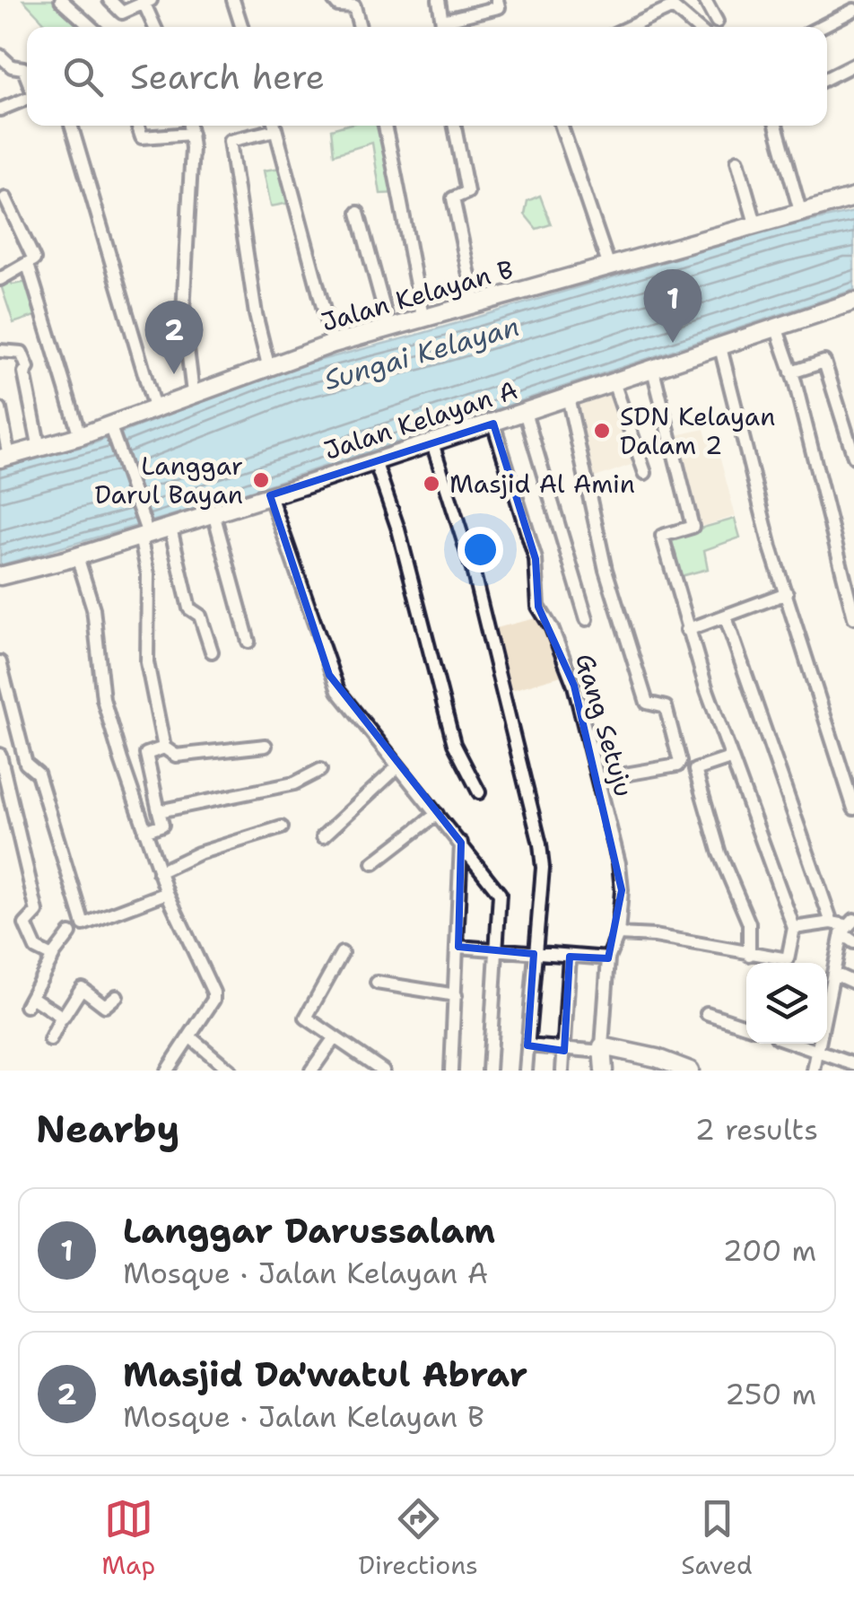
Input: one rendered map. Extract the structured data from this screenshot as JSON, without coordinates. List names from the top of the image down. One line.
{"streets":{"street":["Jalan Kelayan B","Jalan Kelayan A","Gang Setuju"]},"crossings":[["Jalan Kelayan A","Gang Setuju"]],"water":["Sungai Kelayan"],"places":["SDN Kelayan Dalam 2","Langgar Darul Bayan","Masjid Al Amin"],"page":{"search":"Search here","pins":["1","2"],"heading":["Nearby","2 results"],"list":[{"mark":"1","name":"Langgar Darussalam","note":"Mosque · Jalan Kelayan A","value":"200 m"},{"mark":"2","name":"Masjid Da'watul Abrar","note":"Mosque · Jalan Kelayan B","value":"250 m"}],"nav":["Map","Directions","Saved"]}}
